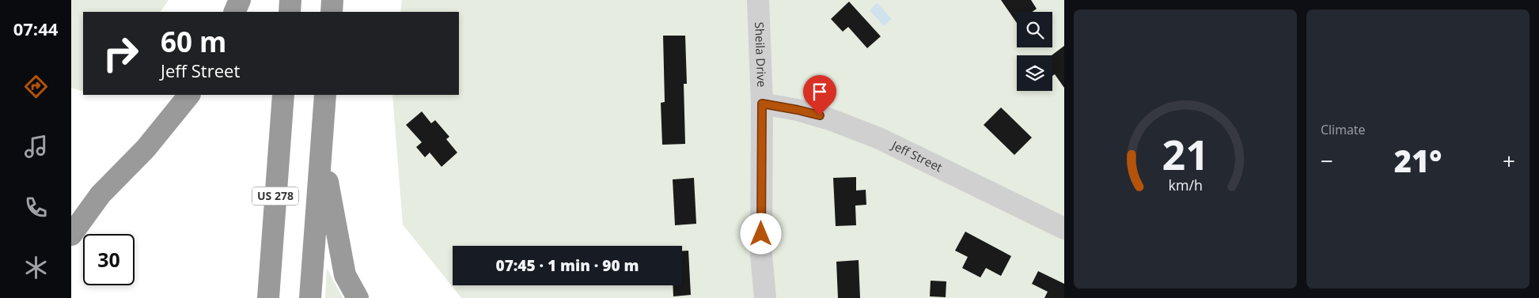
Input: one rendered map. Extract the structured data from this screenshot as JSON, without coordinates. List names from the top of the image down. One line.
{"streets":{"highway":["US 278"],"street":["Sheila Drive","Jeff Street"]},"crossings":[["Sheila Drive","Jeff Street"]],"page":{"tabs":"07:44","tile":"Climate","turn":["60 m","Jeff Street"],"heat":["−","21°","+"],"limit":"30","trip":"07:45 · 1 min · 90 m","gauge":["21","km/h"]}}
